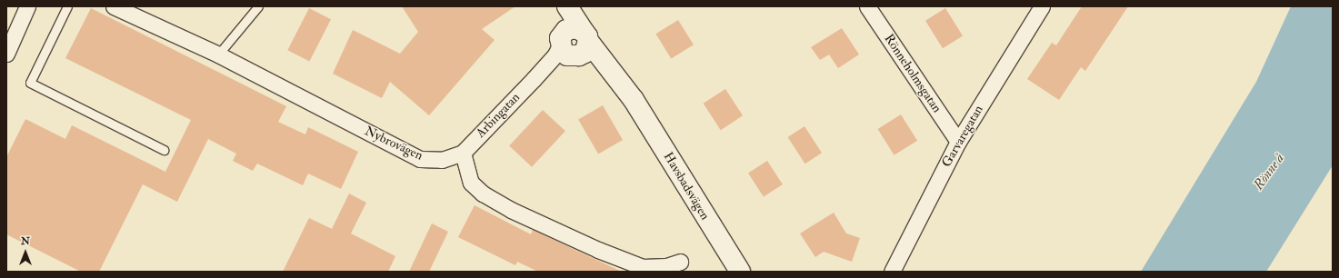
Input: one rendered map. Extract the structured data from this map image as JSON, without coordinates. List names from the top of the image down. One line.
{"streets":{"street":["Rönneholmsgatan","Arbingatan","Garvaregatan","Nybrovägen","Havsbadsvägen"]},"crossings":[["Rönneholmsgatan","Garvaregatan"],["Arbingatan","Nybrovägen"],["Arbingatan","Havsbadsvägen"]],"water":["Rönne å"],"north":"top"}
